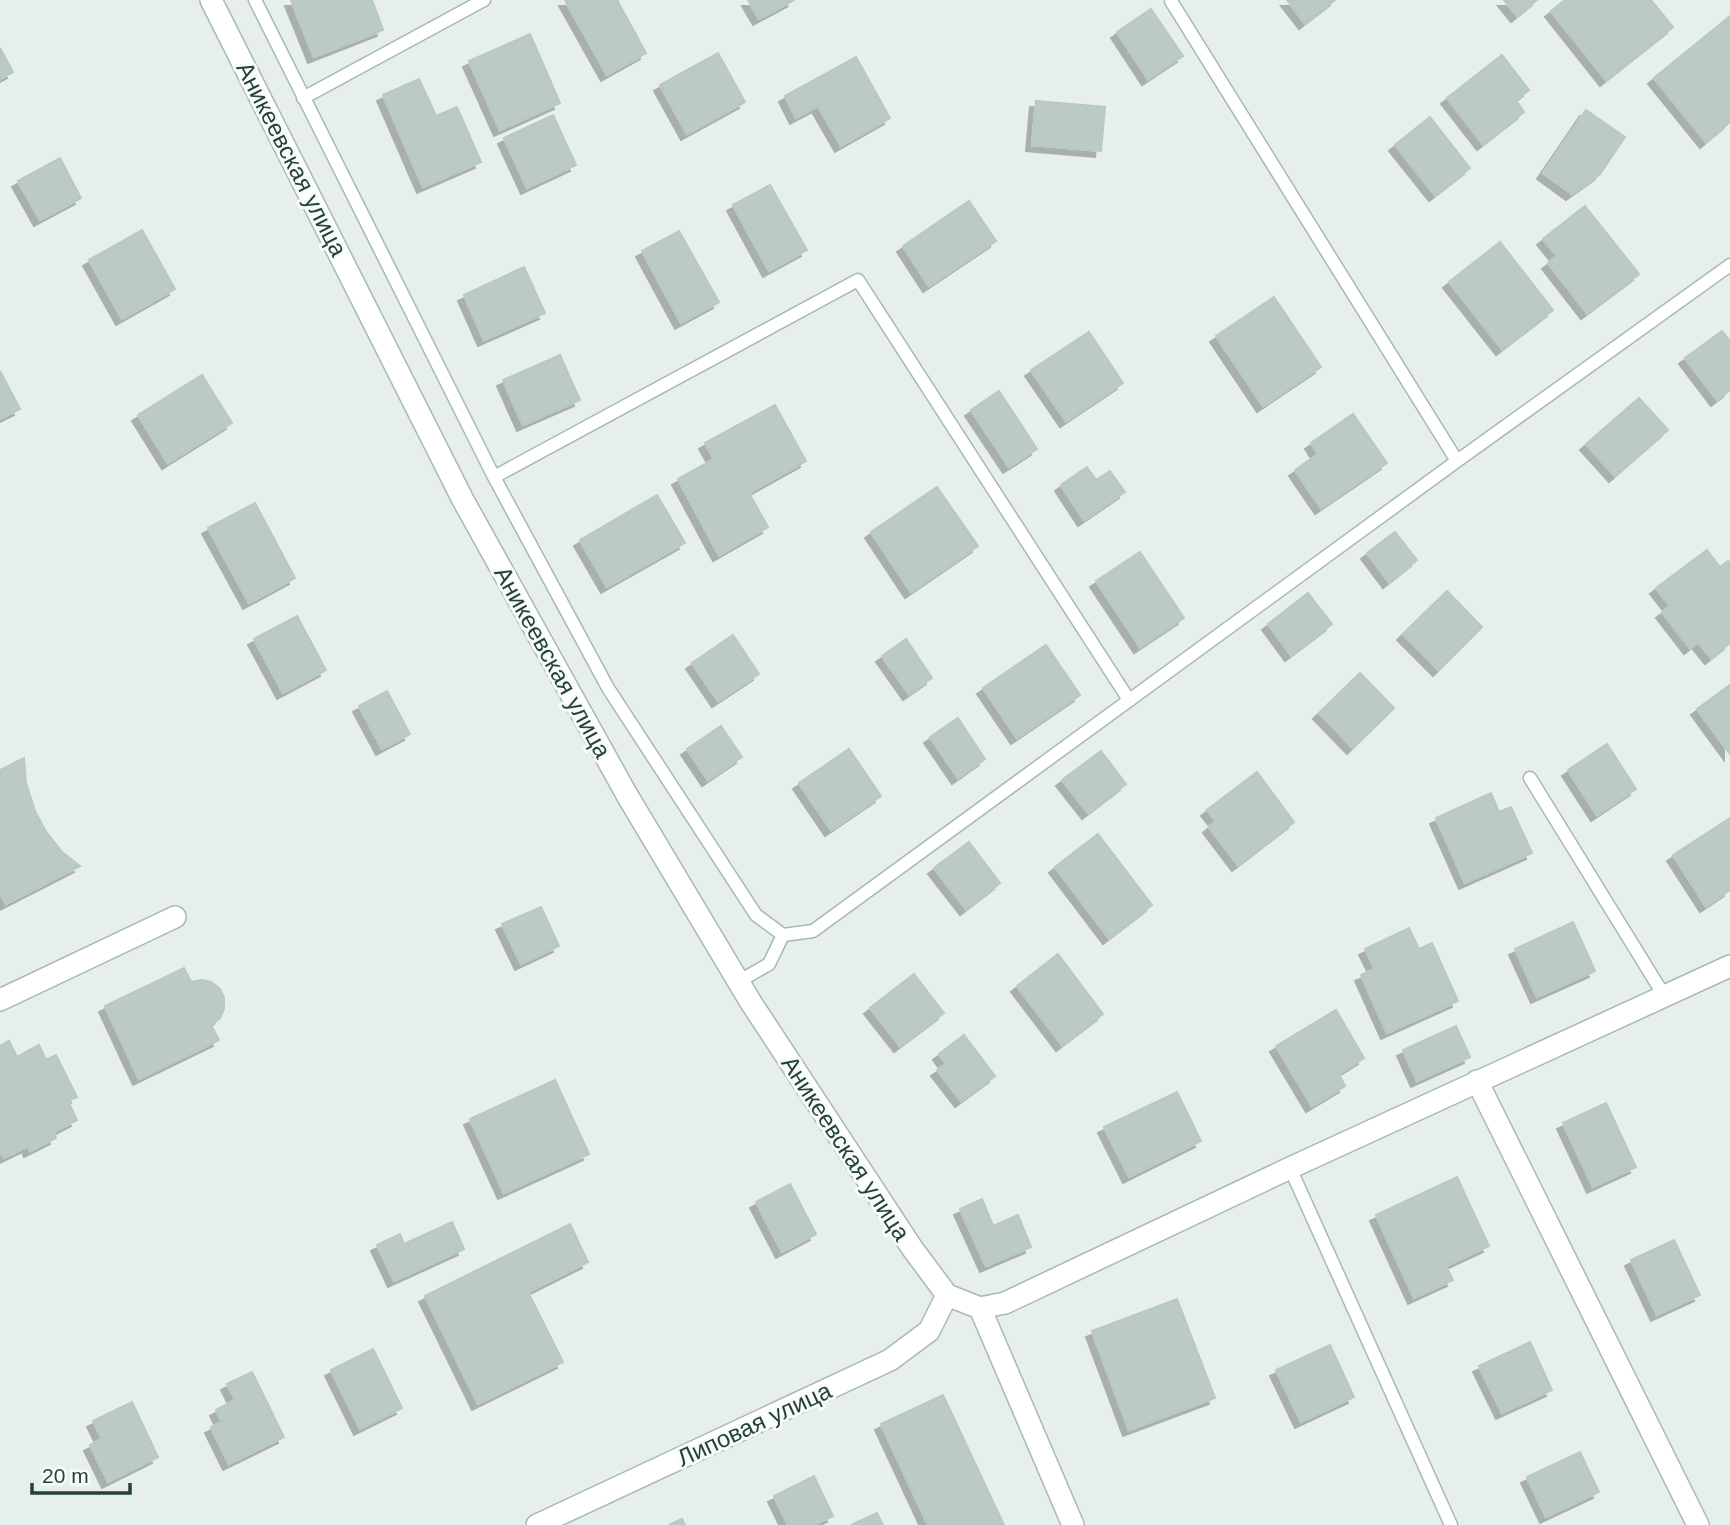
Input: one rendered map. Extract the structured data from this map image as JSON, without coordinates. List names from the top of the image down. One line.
{"streets":{"street":["Аникеевская улица","Липовая улица"]},"crossings":[["Аникеевская улица","Липовая улица"]],"scale_bar":"20 m"}
